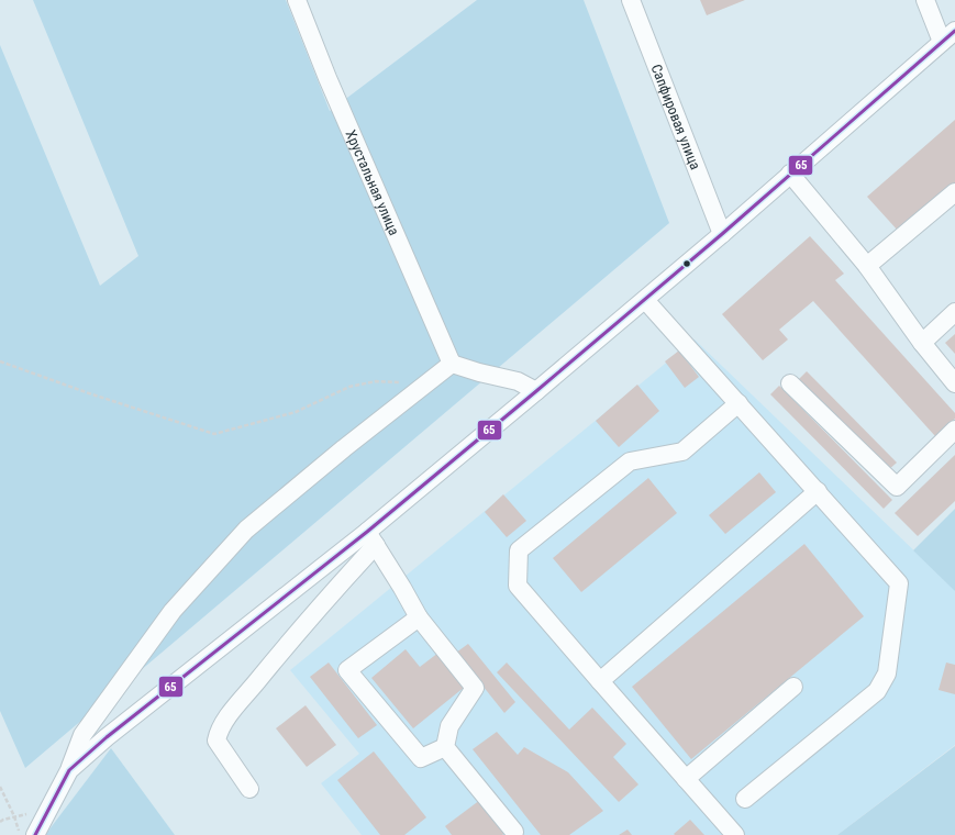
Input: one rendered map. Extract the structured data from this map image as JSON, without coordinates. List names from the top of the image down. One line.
{"streets":{"street":["Сапфировая улица","Хрустальная улица"]},"lines":["transit line 65"]}
